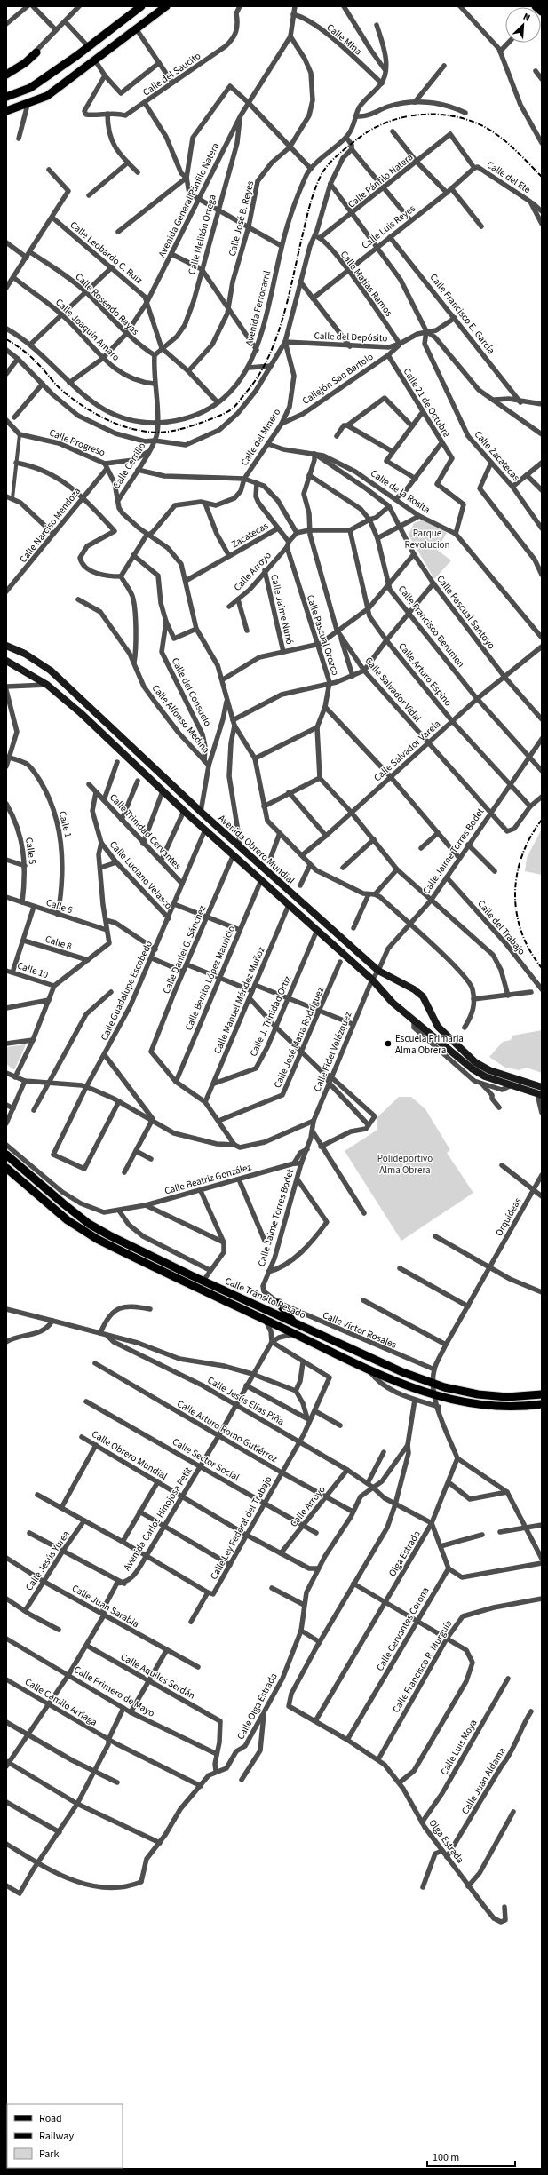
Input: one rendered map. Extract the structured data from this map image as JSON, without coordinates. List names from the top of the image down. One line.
{"streets":{"main road":["Avenida Obrero Mundial","Calle Tránsito Pesado"],"street":["Calle Mina","Calle del Saucito","Calle del Ete","Calle Pánfilo Natera","Avenida General Pánfilo Natera","Calle José B. Reyes","Calle Luis Reyes","Calle Melitón Ortega","Calle Leobardo C. Ruiz","Calle Matías Ramos","Calle Rosendo Rayas","Avenida Ferrocarril","Calle Francisco E. García","Calle Joaquín Amaro","Calle del Depósito","Callejón San Bartolo","Calle 21 de Octubre","Calle del Minero","Calle Progreso","Calle Zacatecas","Calle Cerrillo","Calle de la Rosita","Calle Narciso Mendoza","Zacatecas","Calle Arroyo","Calle Jaime Nunó","Calle Pascual Santoyo","Calle Francisco Berumen","Calle Pascual Orozco","Calle Arturo Espino","Calle Salvador Vidal","Calle del Consuelo","Calle Alfonso Medina","Calle Salvador Varela","Calle 1","Calle Trinidad Cervantes","Calle 5","Calle Jaime Torres Bodet","Calle Luciano Velasco","Calle 6","Calle del Trabajo","Calle 8","Calle Daniel G. Sánchez","Calle 10","Calle Benito López Mauricio","Calle Guadalupe Escobedo","Calle Manuel Méndez Muñoz","Calle J. Trinidad Ortiz","Calle José María Rodríguez","Calle Fidel Velázquez","Calle Beatriz González","Orquídeas","Calle Víctor Rosales","Calle Jesús Elías Piña","Calle Arturo Romo Gutiérrez","Calle Obrero Mundial","Calle Sector Social","Avenida Carlos Hinojosa Petit","Calle Ley Federal del Trabajo","Olga Estrada","Calle Jesús Yurea","Calle Juan Sarabia","Calle Cervantes Corona","Calle Francisco R. Murguía","Calle Aquiles Serdán","Calle Primero de Mayo","Calle Camilo Arriaga","Calle Olga Estrada","Calle Luis Moya","Calle Juan Aldama"]},"crossings":[["Calle Mina","Avenida General Pánfilo Natera"],["Calle Mina","Avenida Ferrocarril"],["Calle del Ete","Calle Pánfilo Natera"],["Calle del Ete","Calle Luis Reyes"],["Calle Pánfilo Natera","Calle Luis Reyes"],["Calle Pánfilo Natera","Calle Matías Ramos"],["Avenida General Pánfilo Natera","Calle José B. Reyes"],["Avenida General Pánfilo Natera","Calle Melitón Ortega"],["Avenida General Pánfilo Natera","Calle Leobardo C. Ruiz"],["Avenida General Pánfilo Natera","Calle Rosendo Rayas"],["Avenida General Pánfilo Natera","Avenida Ferrocarril"],["Avenida General Pánfilo Natera","Calle Joaquín Amaro"],["Calle Luis Reyes","Calle Matías Ramos"],["Calle Luis Reyes","Calle Francisco E. García"],["Calle Melitón Ortega","Calle Leobardo C. Ruiz"],["Calle Melitón Ortega","Calle Rosendo Rayas"],["Calle Matías Ramos","Calle del Depósito"],["Calle Matías Ramos","Callejón San Bartolo"],["Calle Francisco E. García","Calle del Depósito"],["Calle del Depósito","Callejón San Bartolo"],["Calle del Depósito","Calle del Minero"],["Calle del Depósito","Calle Zacatecas"],["Callejón San Bartolo","Calle 21 de Octubre"],["Callejón San Bartolo","Calle del Minero"],["Calle 21 de Octubre","Calle de la Rosita"],["Calle del Minero","Calle de la Rosita"],["Calle Progreso","Calle Cerrillo"],["Calle Progreso","Calle Narciso Mendoza"],["Zacatecas","Calle Pascual Orozco"],["Calle Arroyo","Calle Jaime Nunó"],["Calle Arroyo","Calle Pascual Orozco"],["Calle Arroyo","Calle Jesús Elías Piña"],["Calle Arroyo","Calle Arturo Romo Gutiérrez"],["Calle Arroyo","Calle Obrero Mundial"],["Calle Arroyo","Calle Sector Social"],["Calle Pascual Santoyo","Calle Salvador Varela"],["Calle Francisco Berumen","Calle Salvador Varela"],["Calle Francisco Berumen","Calle Jaime Torres Bodet"],["Calle Arturo Espino","Calle Salvador Vidal"],["Calle Arturo Espino","Calle Salvador Varela"],["Calle Arturo Espino","Calle Jaime Torres Bodet"],["Calle Salvador Vidal","Calle Salvador Varela"],["Calle Salvador Vidal","Calle Jaime Torres Bodet"],["Calle del Consuelo","Calle Alfonso Medina"],["Calle 1","Calle 6"],["Calle Trinidad Cervantes","Calle Guadalupe Escobedo"],["Avenida Obrero Mundial","Calle Jaime Torres Bodet"],["Avenida Obrero Mundial","Calle Daniel G. Sánchez"],["Avenida Obrero Mundial","Calle Benito López Mauricio"],["Avenida Obrero Mundial","Calle Guadalupe Escobedo"],["Avenida Obrero Mundial","Calle Manuel Méndez Muñoz"],["Avenida Obrero Mundial","Calle J. Trinidad Ortiz"],["Avenida Obrero Mundial","Calle Fidel Velázquez"],["Calle 5","Calle 6"],["Calle Jaime Torres Bodet","Calle del Trabajo"],["Calle Jaime Torres Bodet","Calle Fidel Velázquez"],["Calle Jaime Torres Bodet","Calle Beatriz González"],["Calle Jaime Torres Bodet","Calle Víctor Rosales"],["Calle Luciano Velasco","Calle Guadalupe Escobedo"],["Calle Daniel G. Sánchez","Calle Benito López Mauricio"],["Calle Manuel Méndez Muñoz","Calle J. Trinidad Ortiz"],["Orquídeas","Calle Víctor Rosales"],["Calle Jesús Elías Piña","Avenida Carlos Hinojosa Petit"],["Calle Jesús Elías Piña","Calle Ley Federal del Trabajo"],["Calle Jesús Elías Piña","Olga Estrada"],["Calle Arturo Romo Gutiérrez","Avenida Carlos Hinojosa Petit"],["Calle Arturo Romo Gutiérrez","Calle Ley Federal del Trabajo"],["Calle Obrero Mundial","Avenida Carlos Hinojosa Petit"],["Calle Obrero Mundial","Calle Ley Federal del Trabajo"],["Calle Sector Social","Avenida Carlos Hinojosa Petit"],["Calle Sector Social","Calle Ley Federal del Trabajo"],["Avenida Carlos Hinojosa Petit","Calle Juan Sarabia"],["Avenida Carlos Hinojosa Petit","Calle Aquiles Serdán"],["Avenida Carlos Hinojosa Petit","Calle Primero de Mayo"],["Avenida Carlos Hinojosa Petit","Calle Camilo Arriaga"],["Olga Estrada","Calle Cervantes Corona"],["Olga Estrada","Calle Francisco R. Murguía"],["Olga Estrada","Calle Luis Moya"],["Olga Estrada","Calle Juan Aldama"],["Calle Jesús Yurea","Calle Juan Sarabia"],["Calle Aquiles Serdán","Calle Primero de Mayo"],["Calle Camilo Arriaga","Calle Olga Estrada"]],"parks":["Parque Revolucion","Polideportivo Alma Obrera"],"places":["Escuela Primaria Alma Obrera"],"legend":["Road","Railway","Park"],"scale_bar":"100 m","north":"top right"}
